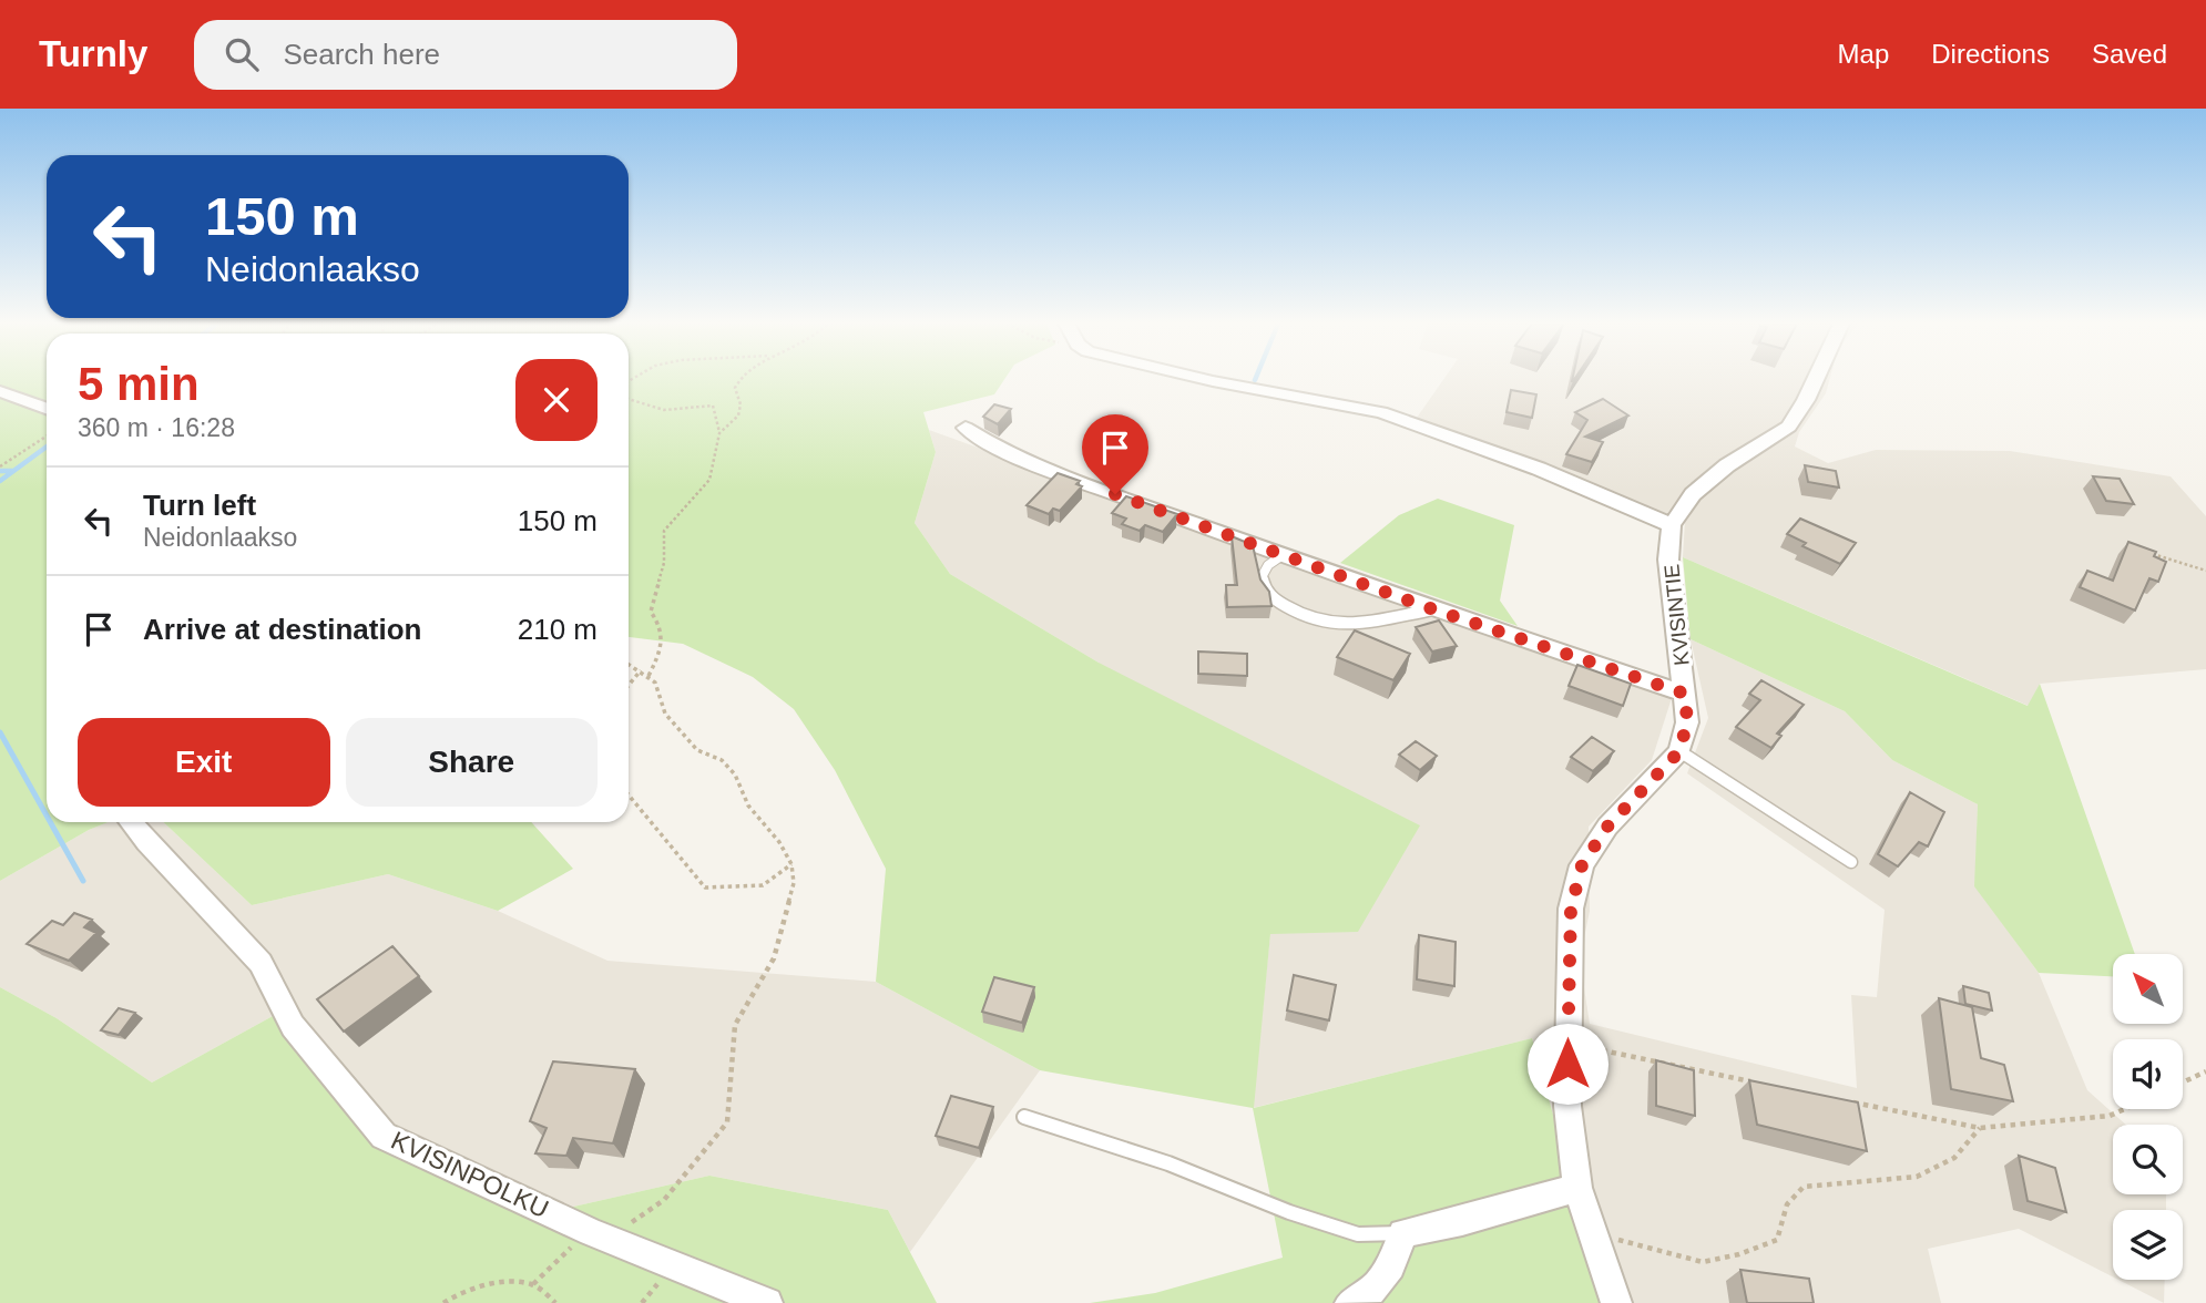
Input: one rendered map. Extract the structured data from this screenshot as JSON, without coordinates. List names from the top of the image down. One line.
{"streets":{"street":["KVISINTIE","KVISINPOLKU"]},"north":"top left","page":{"header":"Turnly","search":"Search here","nav":["Map","Directions","Saved"],"turn":["150 m","Neidonlaakso"],"heading":["5 min","360 m · 16:28"],"list":[{"name":"Turn left","note":"Neidonlaakso","value":"150 m"},{"name":"Arrive at destination","value":"210 m"}],"buttons":["Exit","Share"]}}
